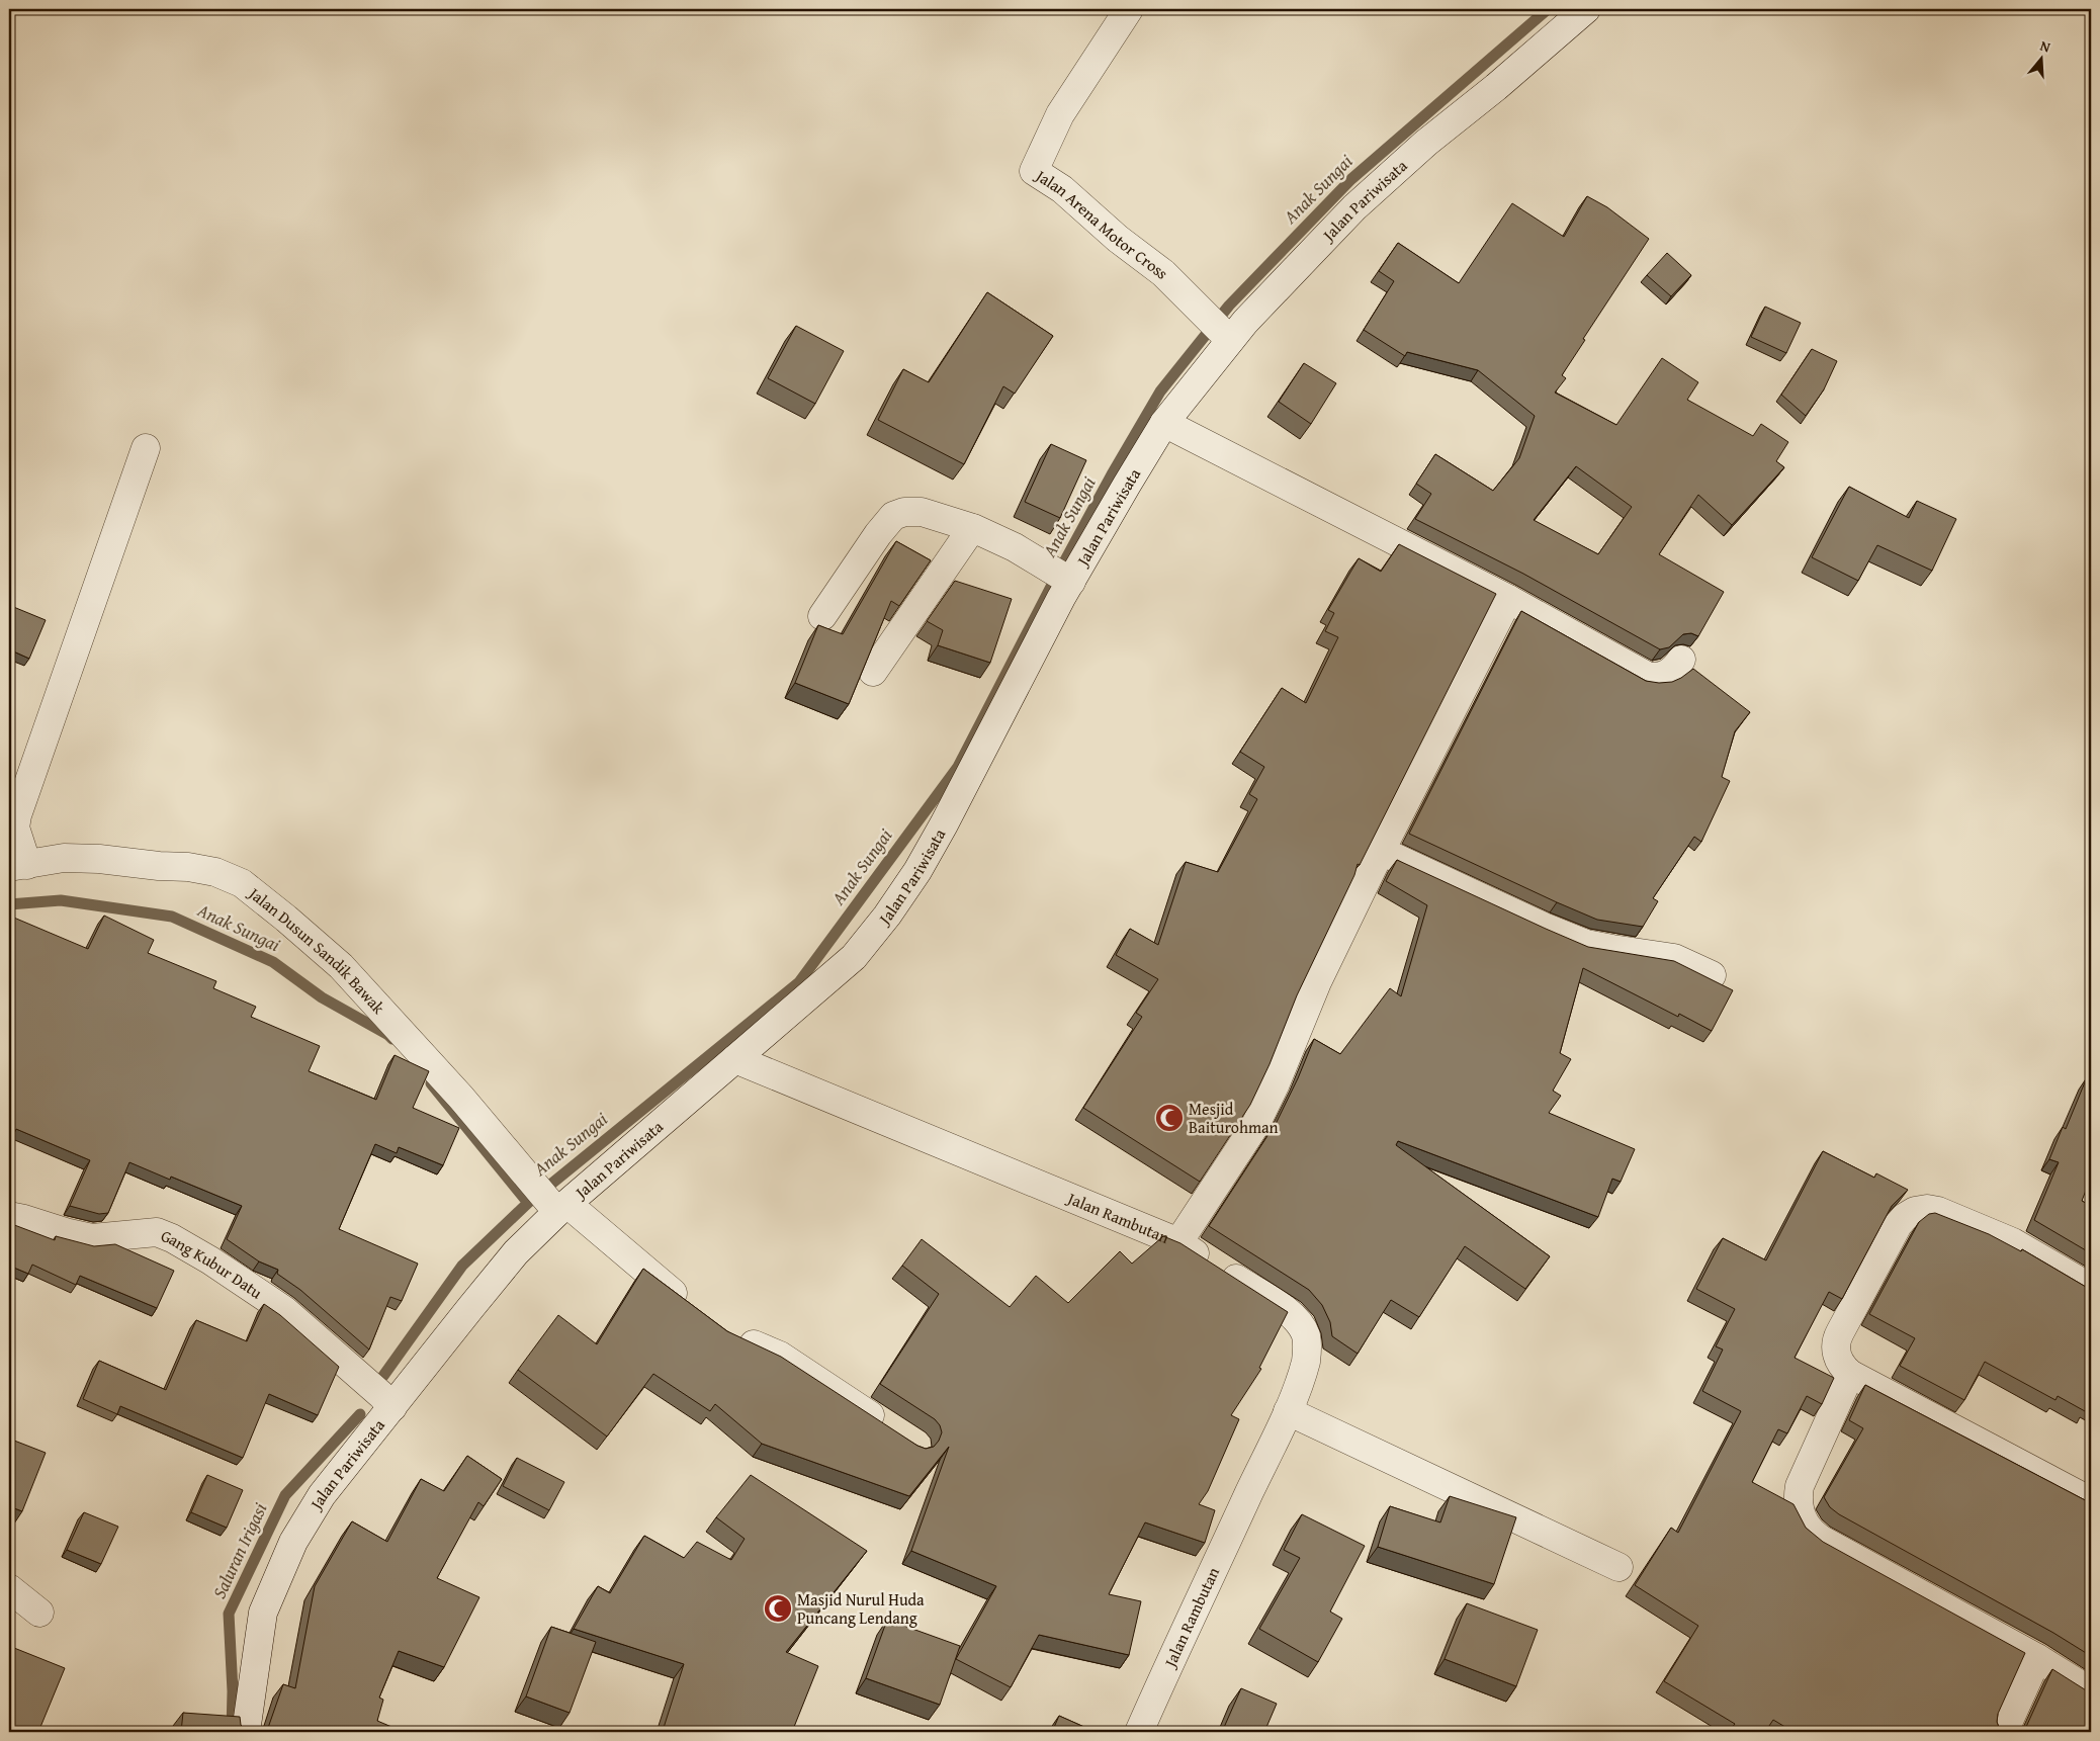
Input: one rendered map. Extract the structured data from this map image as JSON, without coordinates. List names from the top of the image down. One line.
{"streets":{"street":["Jalan Pariwisata","Jalan Arena Motor Cross","Jalan Dusun Sandik Bawak","Jalan Rambutan","Gang Kubur Datu"]},"crossings":[["Jalan Pariwisata","Jalan Arena Motor Cross"],["Jalan Pariwisata","Jalan Dusun Sandik Bawak"],["Jalan Pariwisata","Jalan Rambutan"],["Jalan Pariwisata","Gang Kubur Datu"]],"water":["Anak Sungai","Saluran Irigasi"],"places":{"mosque":["Mesjid Baiturohman","Masjid Nurul Huda Puncang Lendang"]},"north":"top"}
